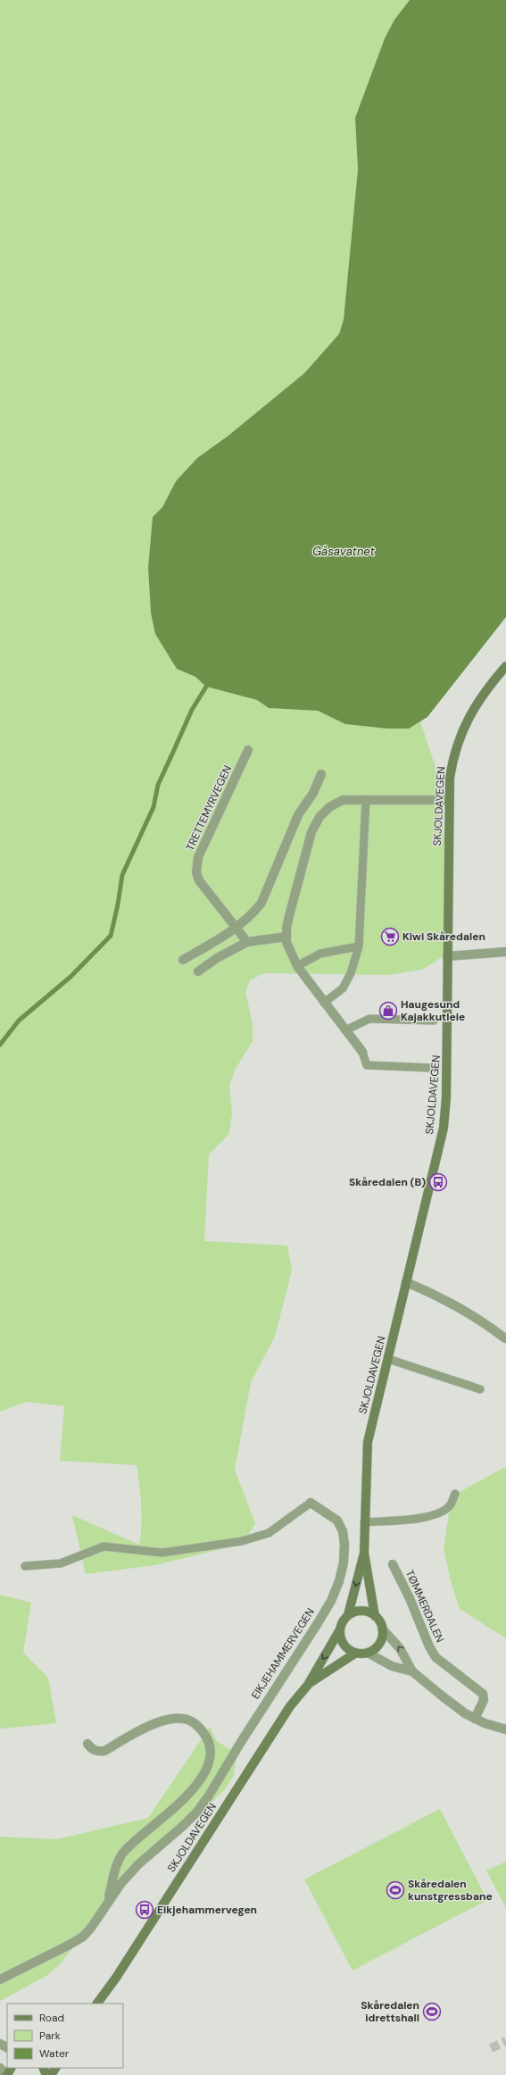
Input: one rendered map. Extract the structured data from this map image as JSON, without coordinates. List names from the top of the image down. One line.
{"streets":{"main road":["SKJOLDAVEGEN"],"street":["TRETTEMYRVEGEN","TØMMERDALEN","EIKJEHAMMERVEGEN"]},"water":["Gåsavatnet"],"places":{"supermarket":["Kiwi Skåredalen"],"shop":["Haugesund Kajakkutleie"],"bus stop":["Skåredalen (B)","Eikjehammervegen"],"sports":["Skåredalen kunstgressbane","Skåredalen idrettshall"]},"legend":["Road","Park","Water"]}
